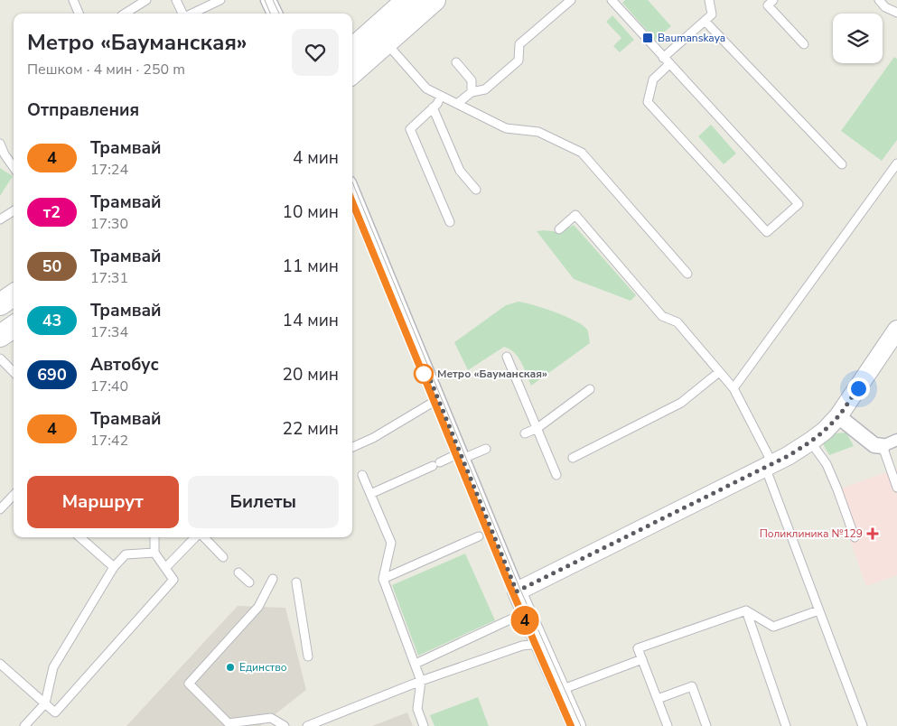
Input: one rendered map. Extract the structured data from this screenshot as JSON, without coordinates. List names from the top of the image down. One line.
{"places":{"transit":["Baumanskaya"],"other":["Метро «Бауманская»","Единство"],"health":["Поликлиника №129"]},"lines":["tram line 4"],"page":{"on_map":"4","heading":[["Метро «Бауманская»","Пешком · 4 мин · 250 m"],"Отправления"],"list":[{"mark":"4","name":"Трамвай","note":"17:24","value":"4 мин"},{"mark":"т2","name":"Трамвай","note":"17:30","value":"10 мин"},{"mark":"50","name":"Трамвай","note":"17:31","value":"11 мин"},{"mark":"43","name":"Трамвай","note":"17:34","value":"14 мин"},{"mark":"690","name":"Автобус","note":"17:40","value":"20 мин"},{"mark":"4","name":"Трамвай","note":"17:42","value":"22 мин"}],"buttons":["Маршрут","Билеты"]}}
